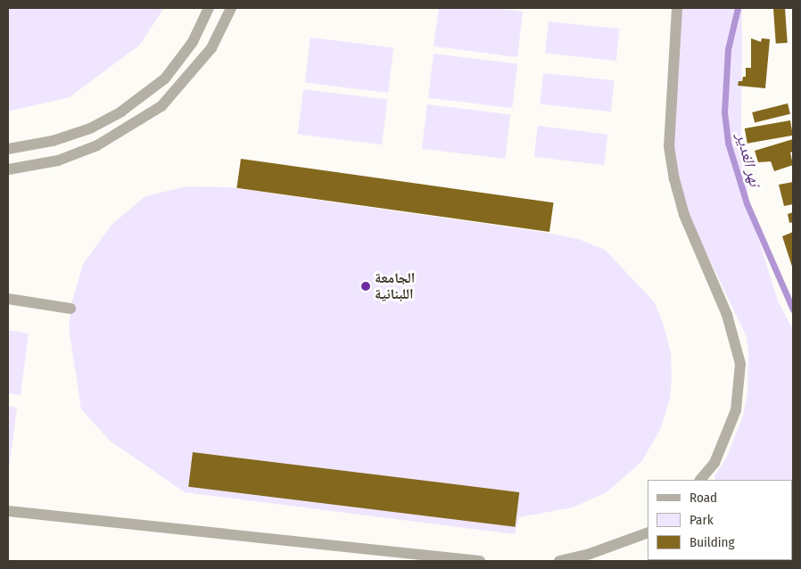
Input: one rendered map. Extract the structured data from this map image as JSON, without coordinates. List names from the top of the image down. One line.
{"water":["نهر الغدير"],"places":["الجامعة اللبنانية"],"legend":["Road","Park","Building"]}
